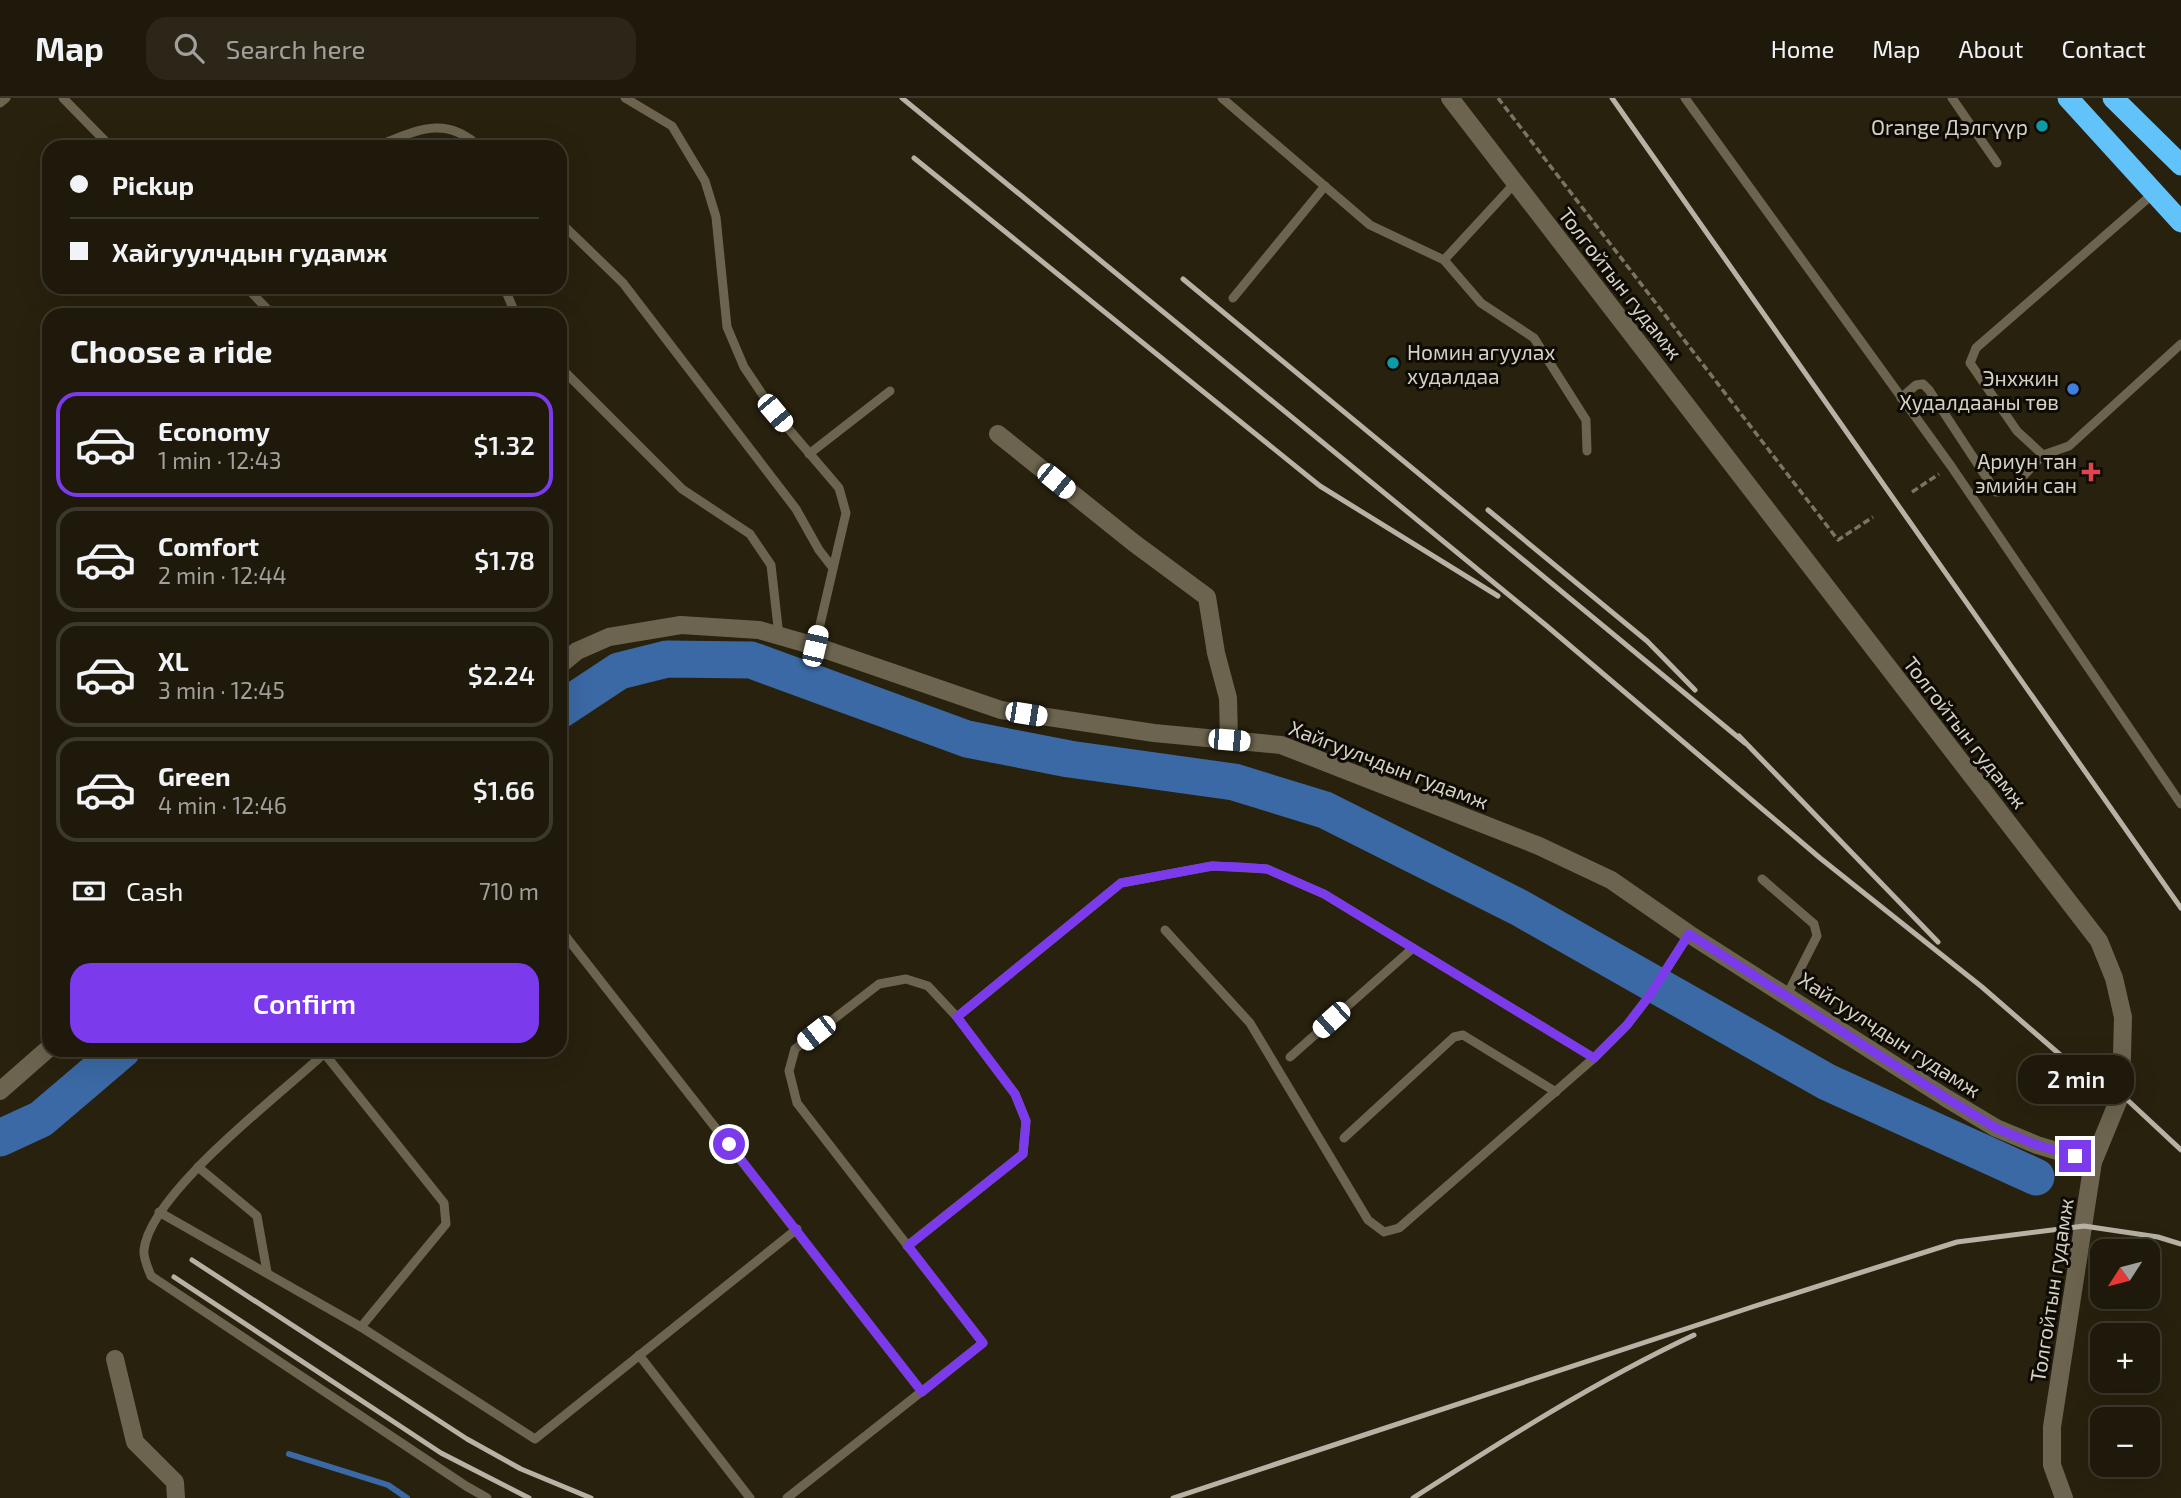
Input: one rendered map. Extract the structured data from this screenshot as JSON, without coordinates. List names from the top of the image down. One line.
{"streets":{"street":["Толгойтын гудамж","Хайгуулчдын гудамж"]},"crossings":[["Толгойтын гудамж","Хайгуулчдын гудамж"]],"places":{"other":["Orange Дэлгүүр","Номин агуулах худалдаа","Энхжин Худалдааны төв"],"health":["Ариун тан эмийн сан"]},"north":"bottom left","page":{"header":"Map","search":"Search here","nav":["Home","Map","About","Contact"],"banner":["Pickup","Хайгуулчдын гудамж"],"heading":"Choose a ride","list":[{"name":"Economy","note":"1 min · 12:43","value":"$1.32"},{"name":"Comfort","note":"2 min · 12:44","value":"$1.78"},{"name":"XL","note":"3 min · 12:45","value":"$2.24"},{"name":"Green","note":"4 min · 12:46","value":"$1.66"}],"pay":["Cash","710 m"],"buttons":"Confirm","bubble":"2 min","map_buttons":["+","−"]}}
